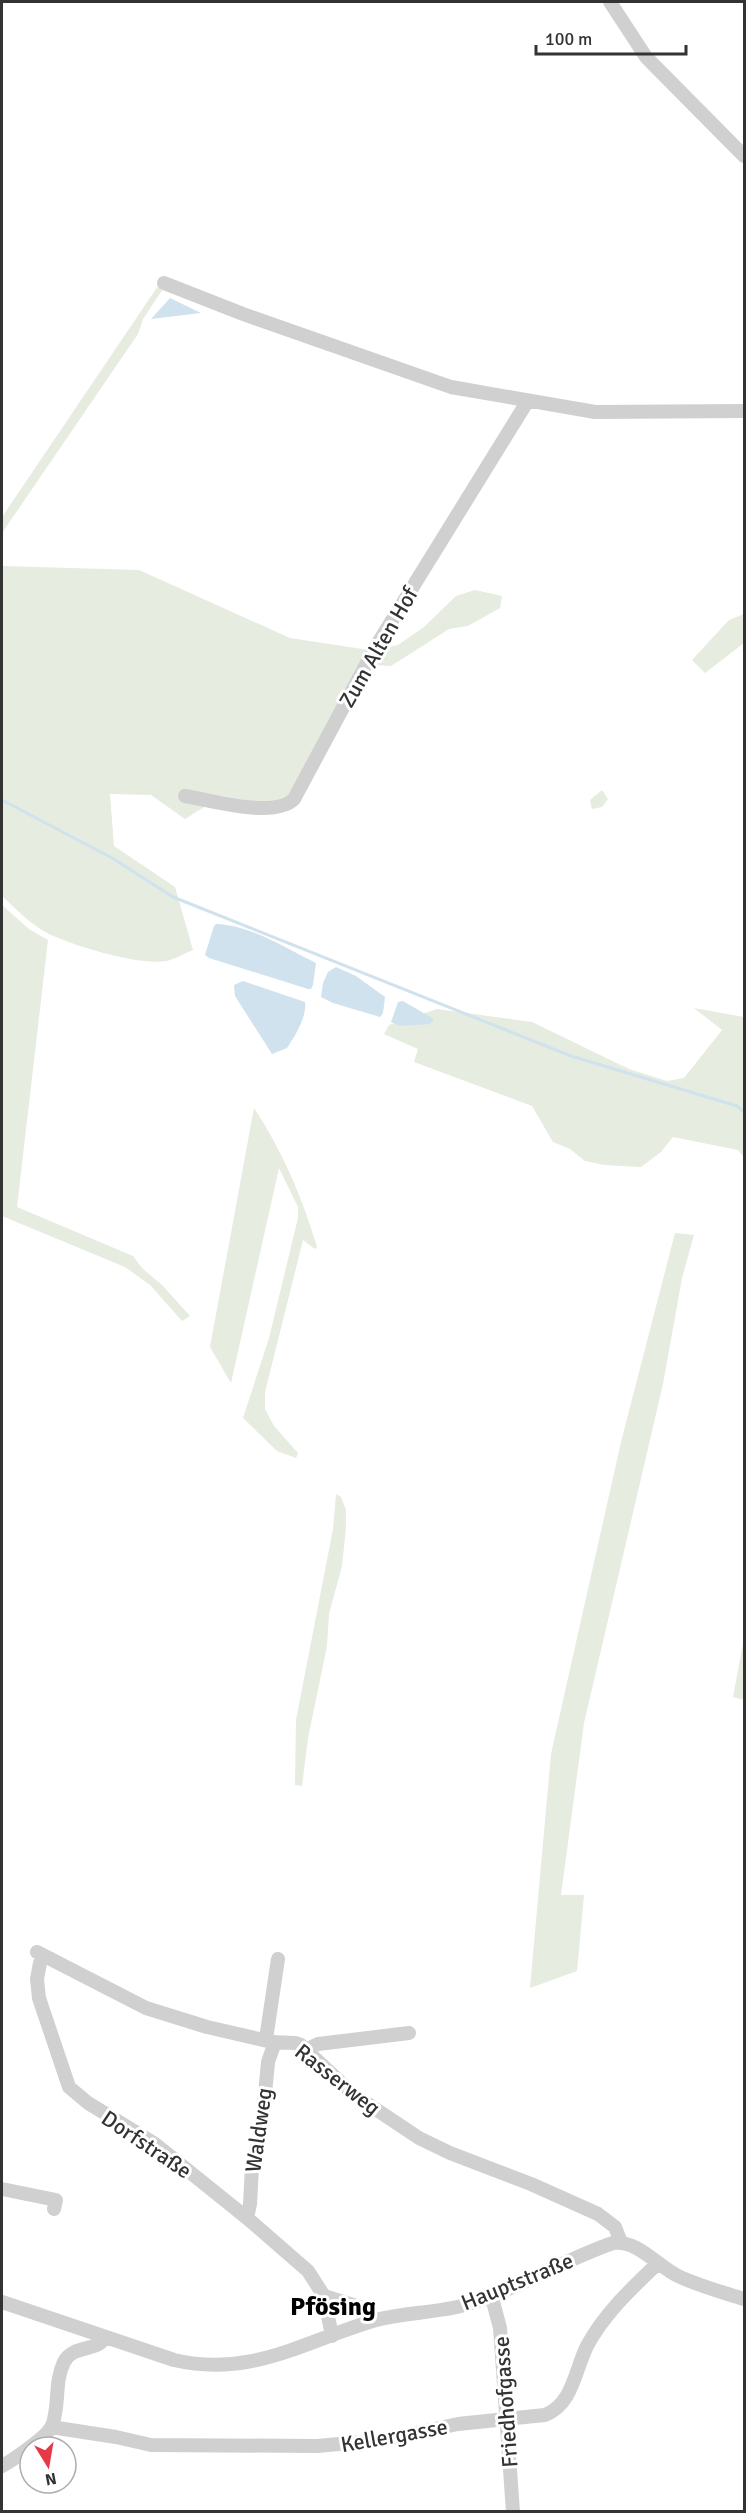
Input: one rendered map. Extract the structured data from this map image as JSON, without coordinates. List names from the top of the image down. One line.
{"streets":{"street":["Zum Alten Hof","Rasserweg","Waldweg","Dorfstraße","Hauptstraße","Friedhofgasse","Kellergasse"]},"crossings":[["Rasserweg","Waldweg"],["Rasserweg","Dorfstraße"],["Rasserweg","Hauptstraße"],["Waldweg","Dorfstraße"],["Dorfstraße","Hauptstraße"],["Hauptstraße","Friedhofgasse"],["Friedhofgasse","Kellergasse"]],"districts":["Pfösing"],"scale_bar":"100 m","north":"bottom"}
